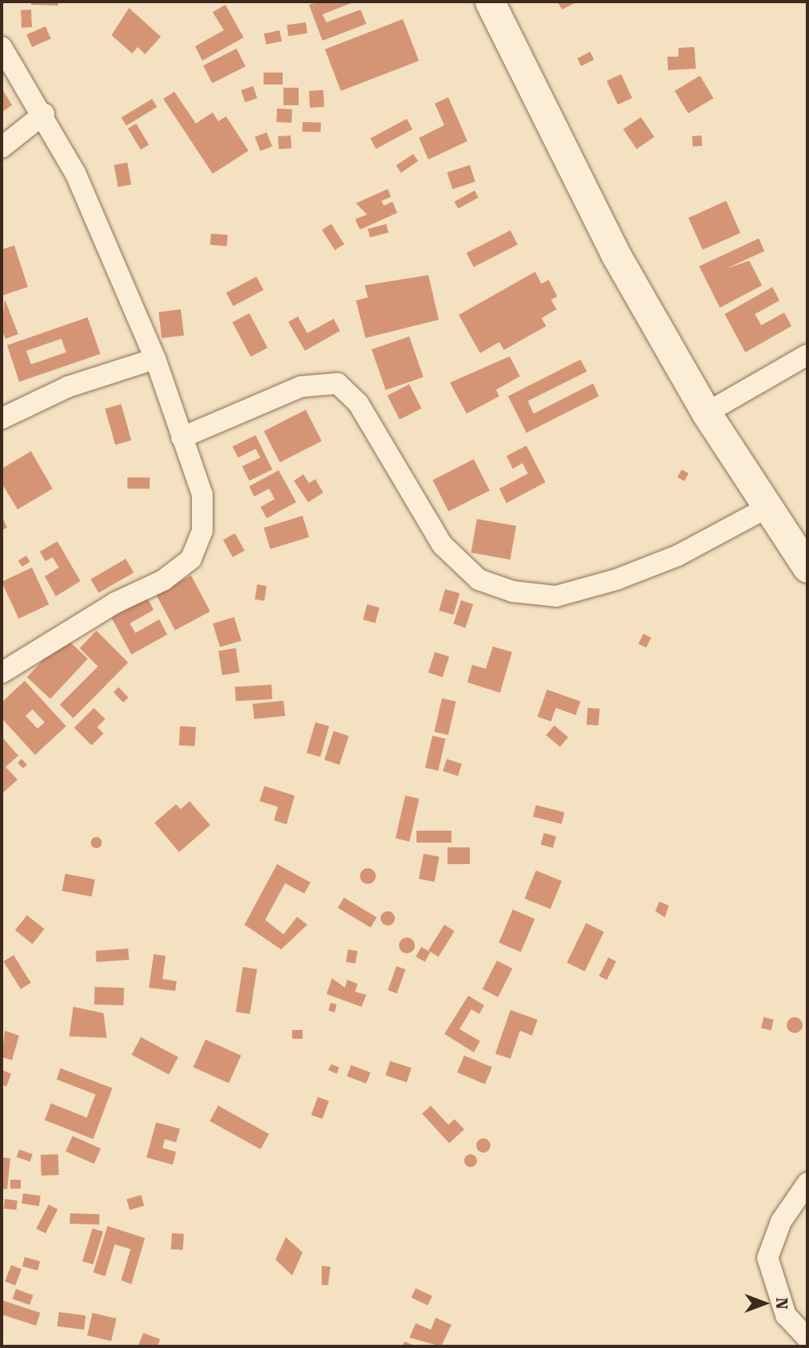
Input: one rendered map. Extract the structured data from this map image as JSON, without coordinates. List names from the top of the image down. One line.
{"north":"right"}
